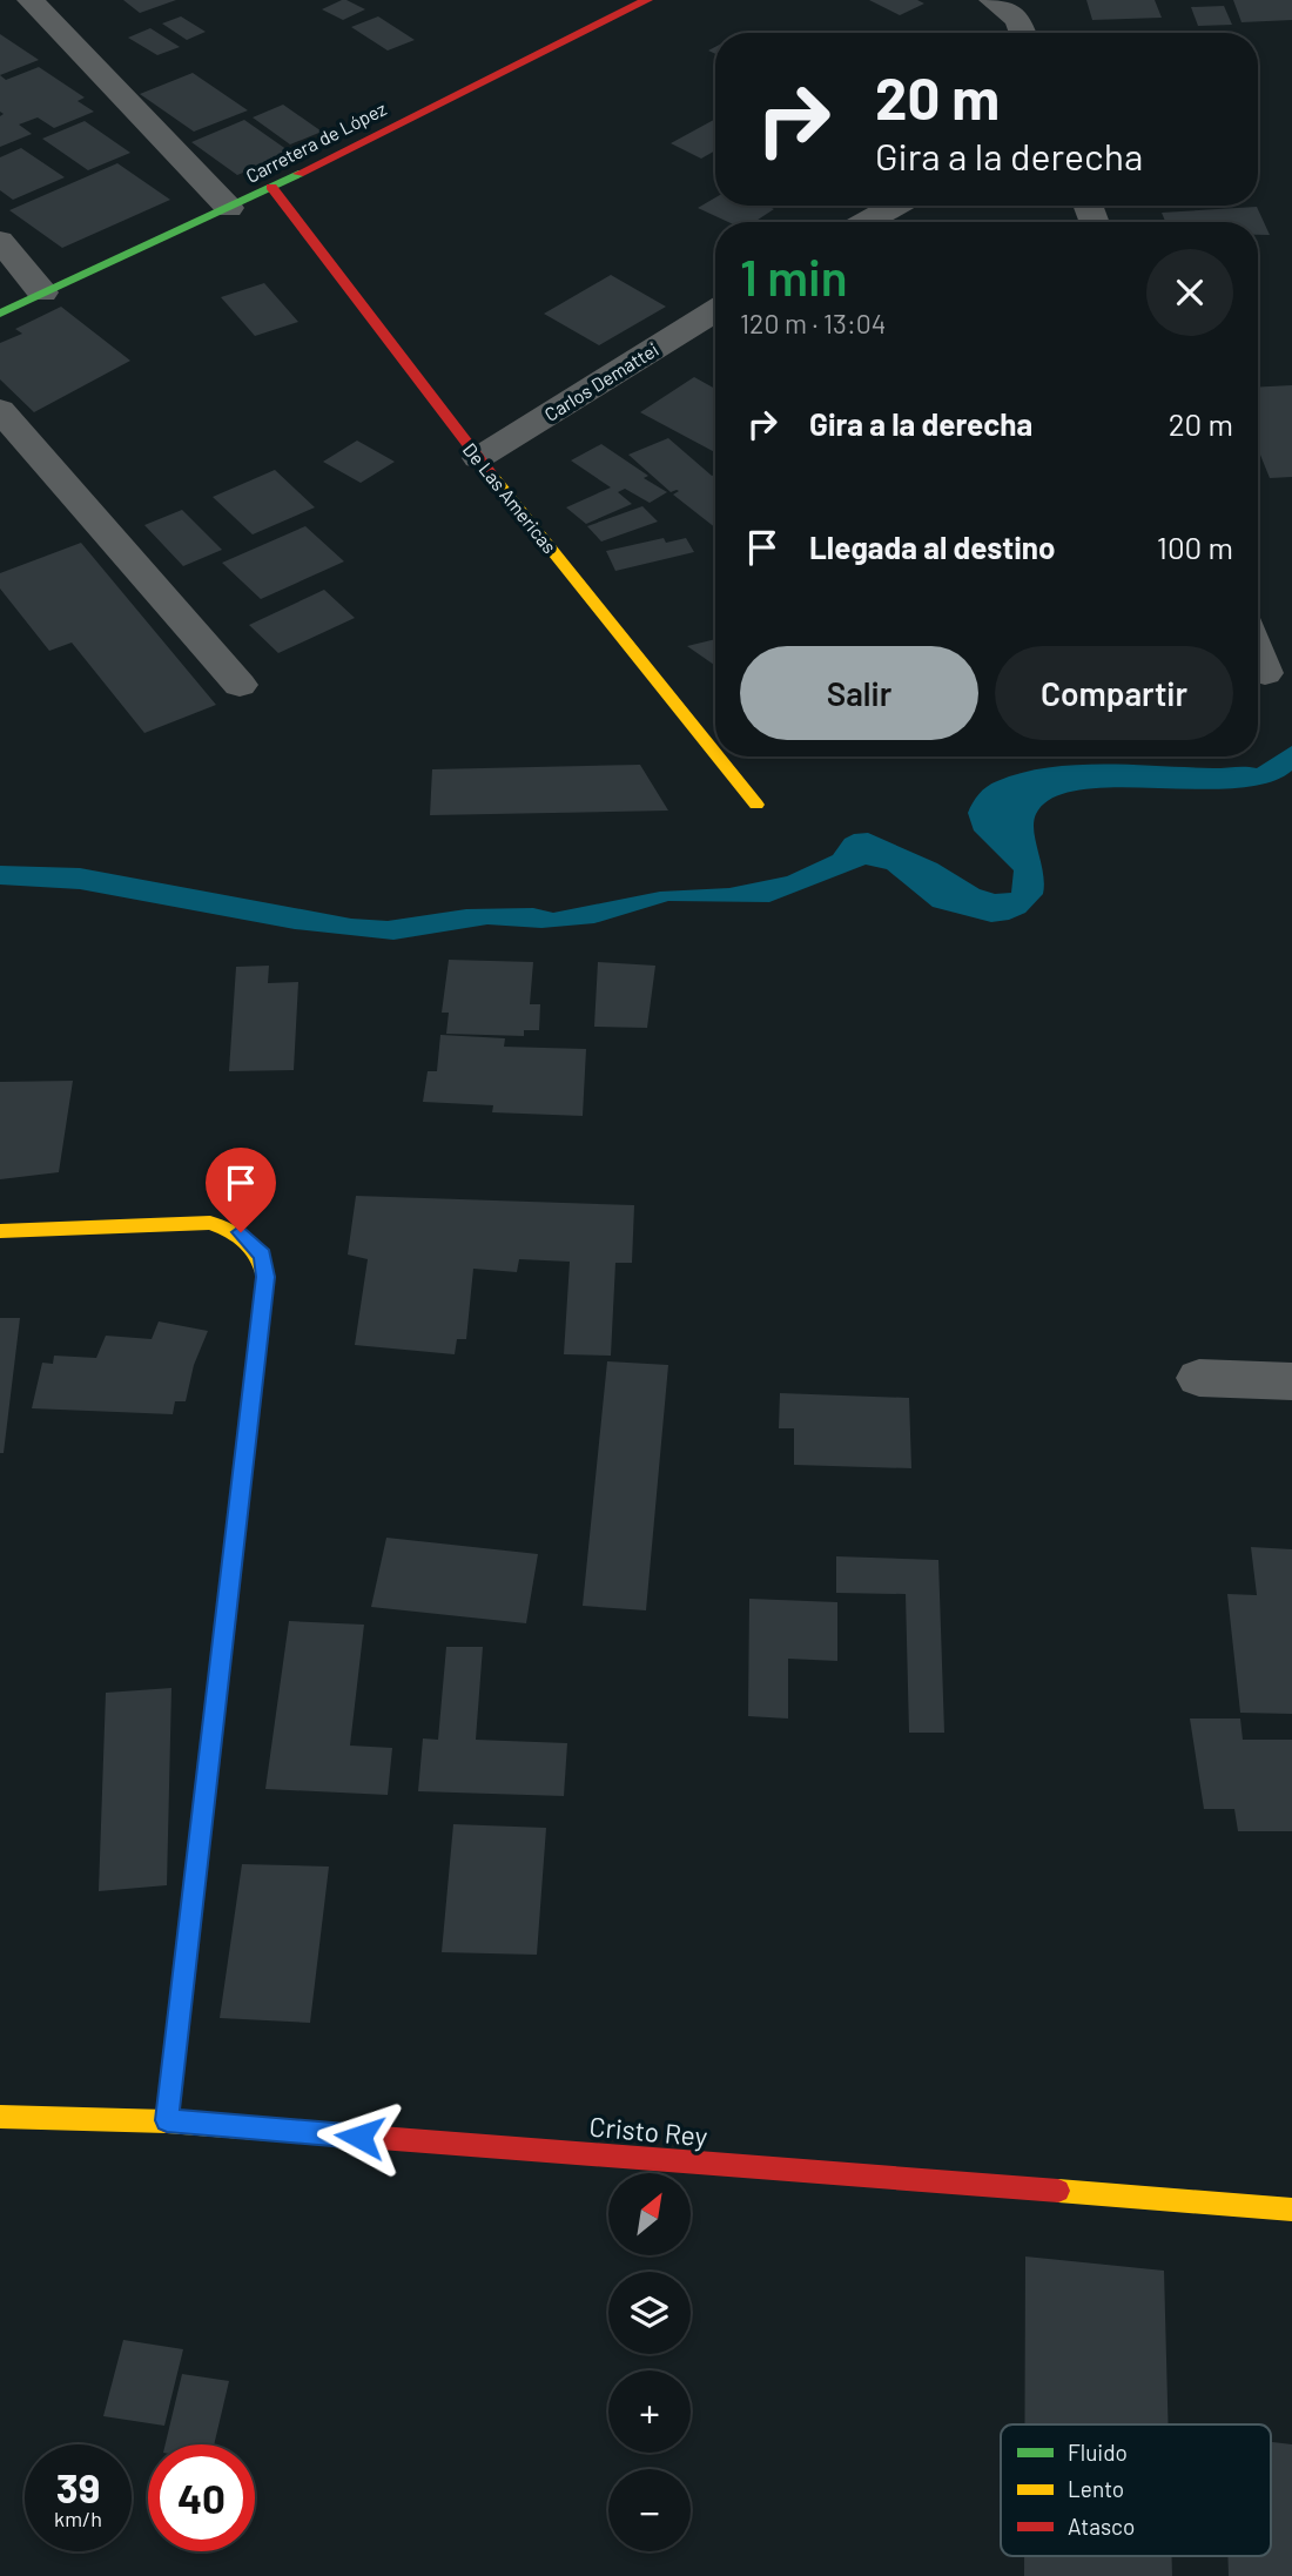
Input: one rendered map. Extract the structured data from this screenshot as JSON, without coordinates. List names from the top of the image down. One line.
{"streets":{"street":["Carretera de López","Carlos Demattei","De Las Americas","Cristo Rey"]},"crossings":[["Carretera de López","De Las Americas"],["Carlos Demattei","De Las Americas"]],"legend":["Fluido","Lento","Atasco"],"north":"top right","page":{"turn":["20 m","Gira a la derecha"],"heading":["1 min","120 m · 13:04"],"list":[{"name":"Gira a la derecha","value":"20 m"},{"name":"Llegada al destino","value":"100 m"}],"buttons":["Salir","Compartir"],"map_buttons":["+","−"],"speed":"39 km/h","limit":"40"}}
